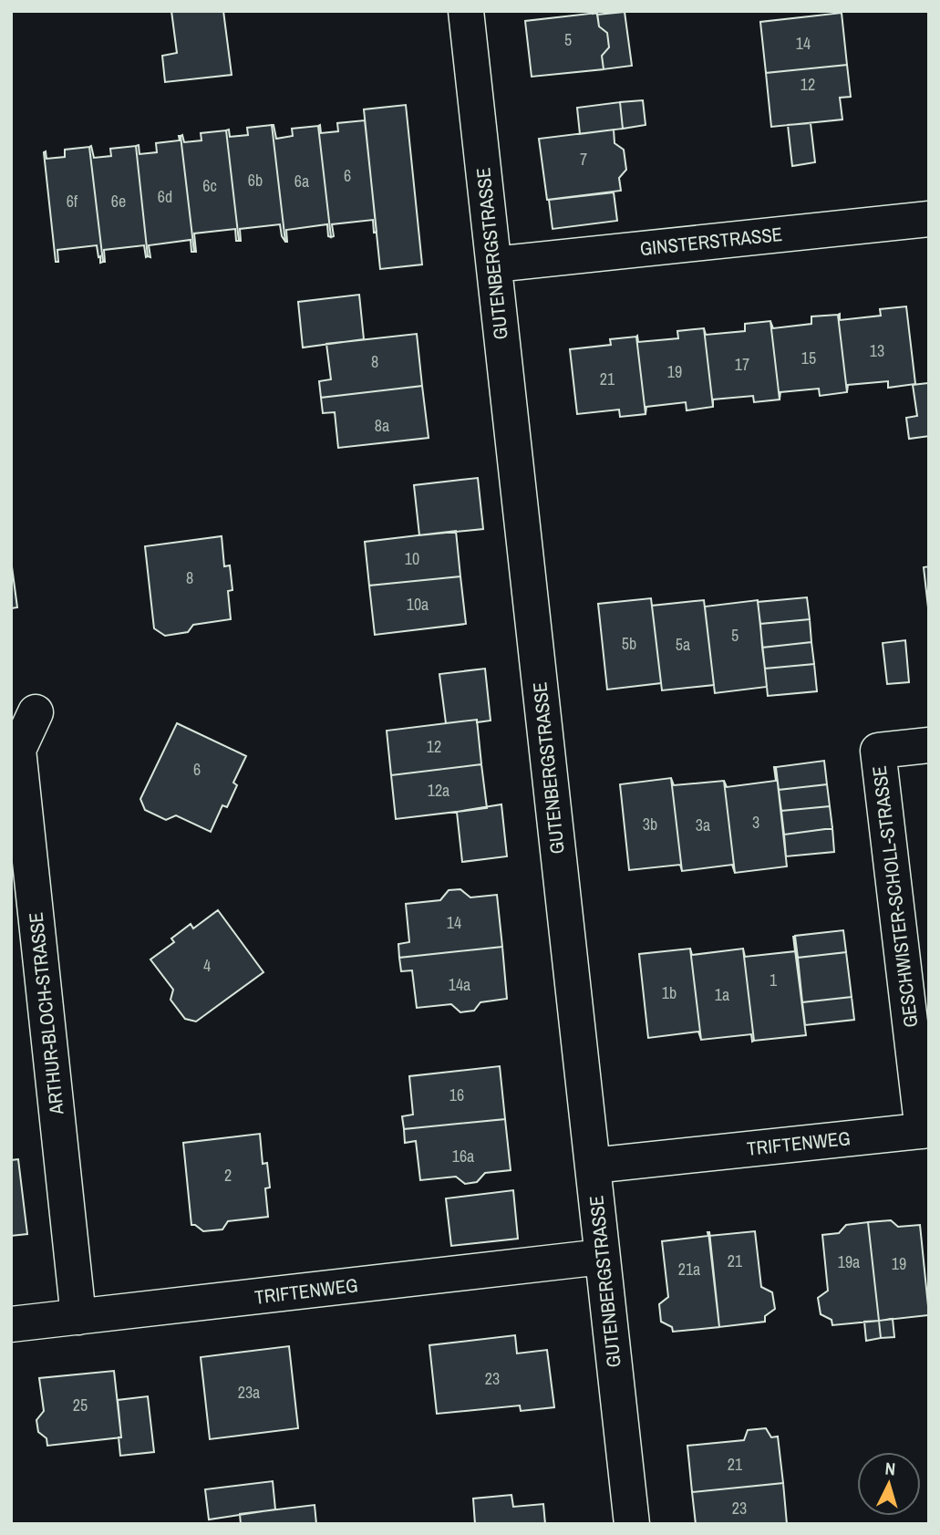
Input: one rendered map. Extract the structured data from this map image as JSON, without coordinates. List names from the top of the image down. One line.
{"streets":{"street":["GINSTERSTRASSE","GUTENBERGSTRASSE","GESCHWISTER-SCHOLL-STRASSE","ARTHUR-BLOCH-STRASSE","TRIFTENWEG"]},"crossings":[["GINSTERSTRASSE","GUTENBERGSTRASSE"],["GUTENBERGSTRASSE","TRIFTENWEG"],["GESCHWISTER-SCHOLL-STRASSE","TRIFTENWEG"],["ARTHUR-BLOCH-STRASSE","TRIFTENWEG"]],"house_numbers":["5","14","12","7","6","6b","6a","6c","6d","6f","6e","13","15","8","17","19","21","8a","10","8","10a","5","5b","5a","12","6","12a","3","3b","3a","14","4","1","14a","1b","1a","16","16a","2","21","19a","19","21a","23","23a","25","21","23"],"north":"top"}
